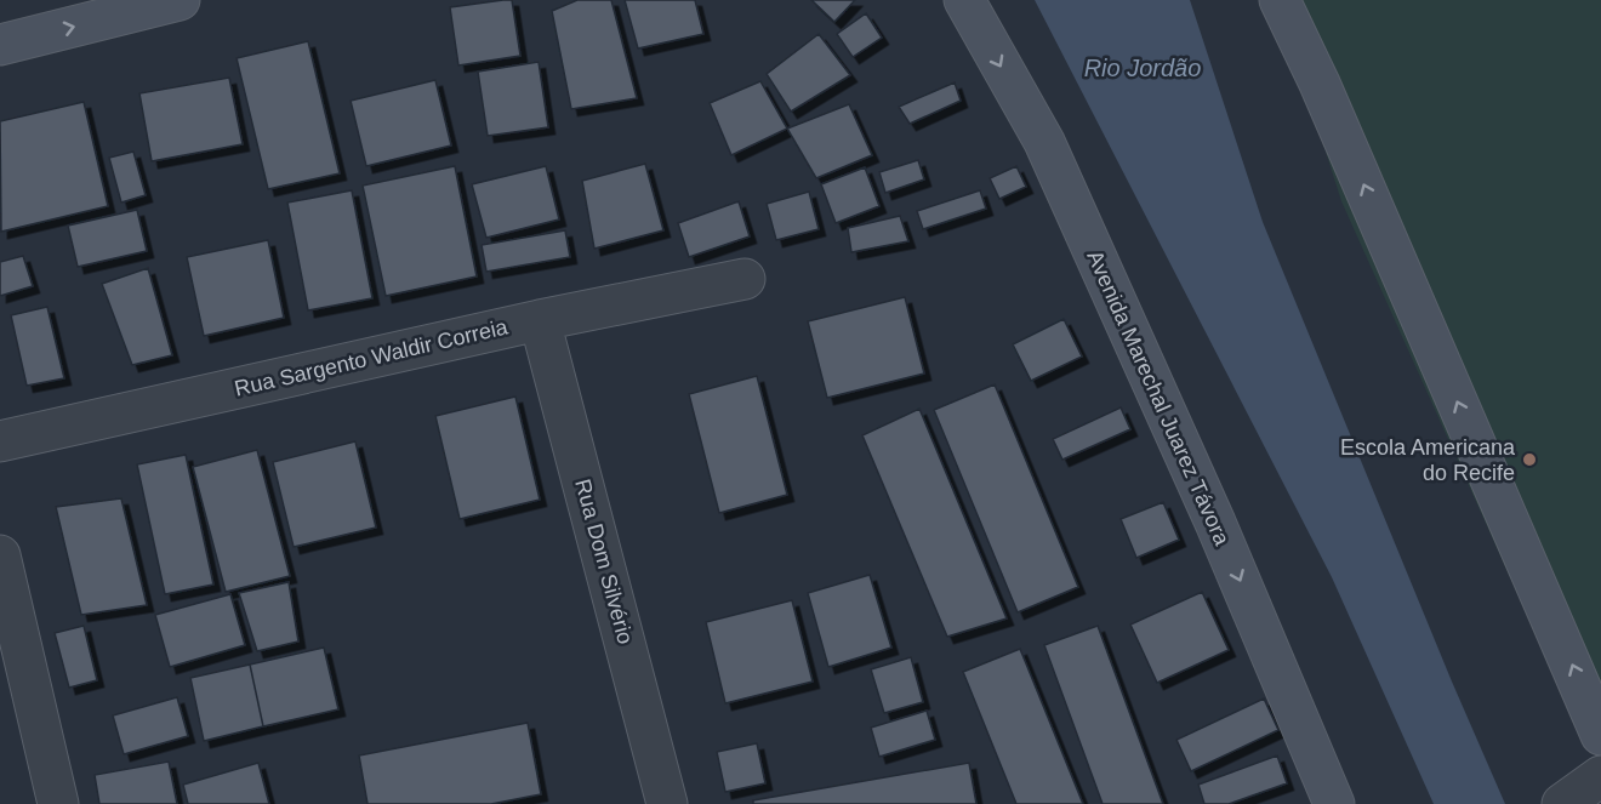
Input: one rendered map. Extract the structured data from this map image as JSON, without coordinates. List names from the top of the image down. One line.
{"streets":{"main road":["Avenida Marechal Juarez Távora"],"street":["Rua Sargento Waldir Correia","Rua Dom Silvério"]},"crossings":[["Rua Sargento Waldir Correia","Rua Dom Silvério"]],"water":["Rio Jordão"],"places":["Escola Americana do Recife"]}
